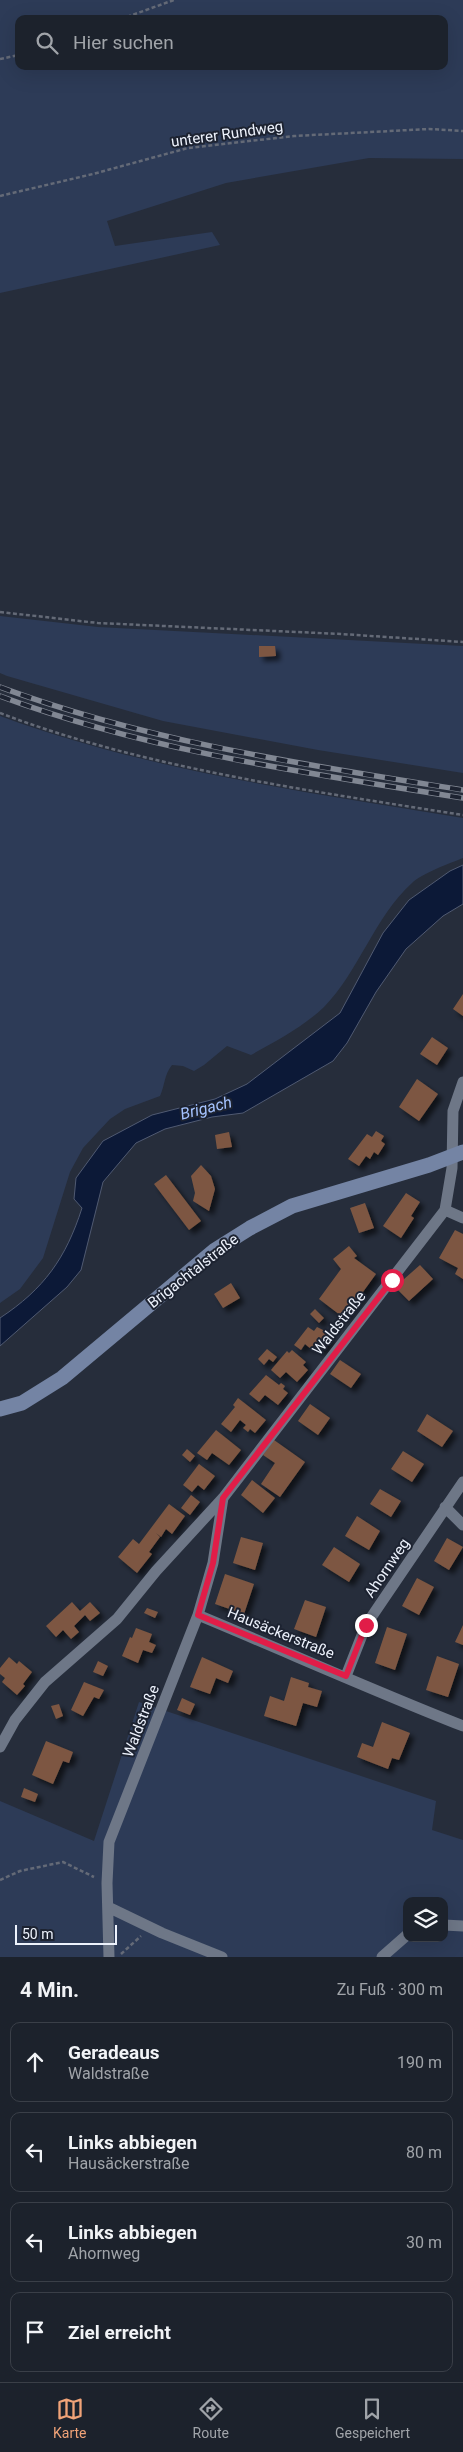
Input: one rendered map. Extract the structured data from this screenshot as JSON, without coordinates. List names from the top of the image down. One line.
{"streets":{"street":["Brigachtalstraße","Waldstraße","Ahornweg","Hausäckerstraße"],"path":["unterer Rundweg"]},"crossings":[["Brigachtalstraße","Waldstraße"],["Waldstraße","Hausäckerstraße"],["Ahornweg","Hausäckerstraße"]],"water":["Brigach"],"scale_bar":"50 m","page":{"search":"Hier suchen","scale":"50 m","heading":["4 Min.","Zu Fuß · 300 m"],"list":[["Geradeaus","Waldstraße","190 m"],["Links abbiegen","Hausäckerstraße","80 m"],["Links abbiegen","Ahornweg","30 m"],"Ziel erreicht"],"nav":["Karte","Route","Gespeichert"]}}
